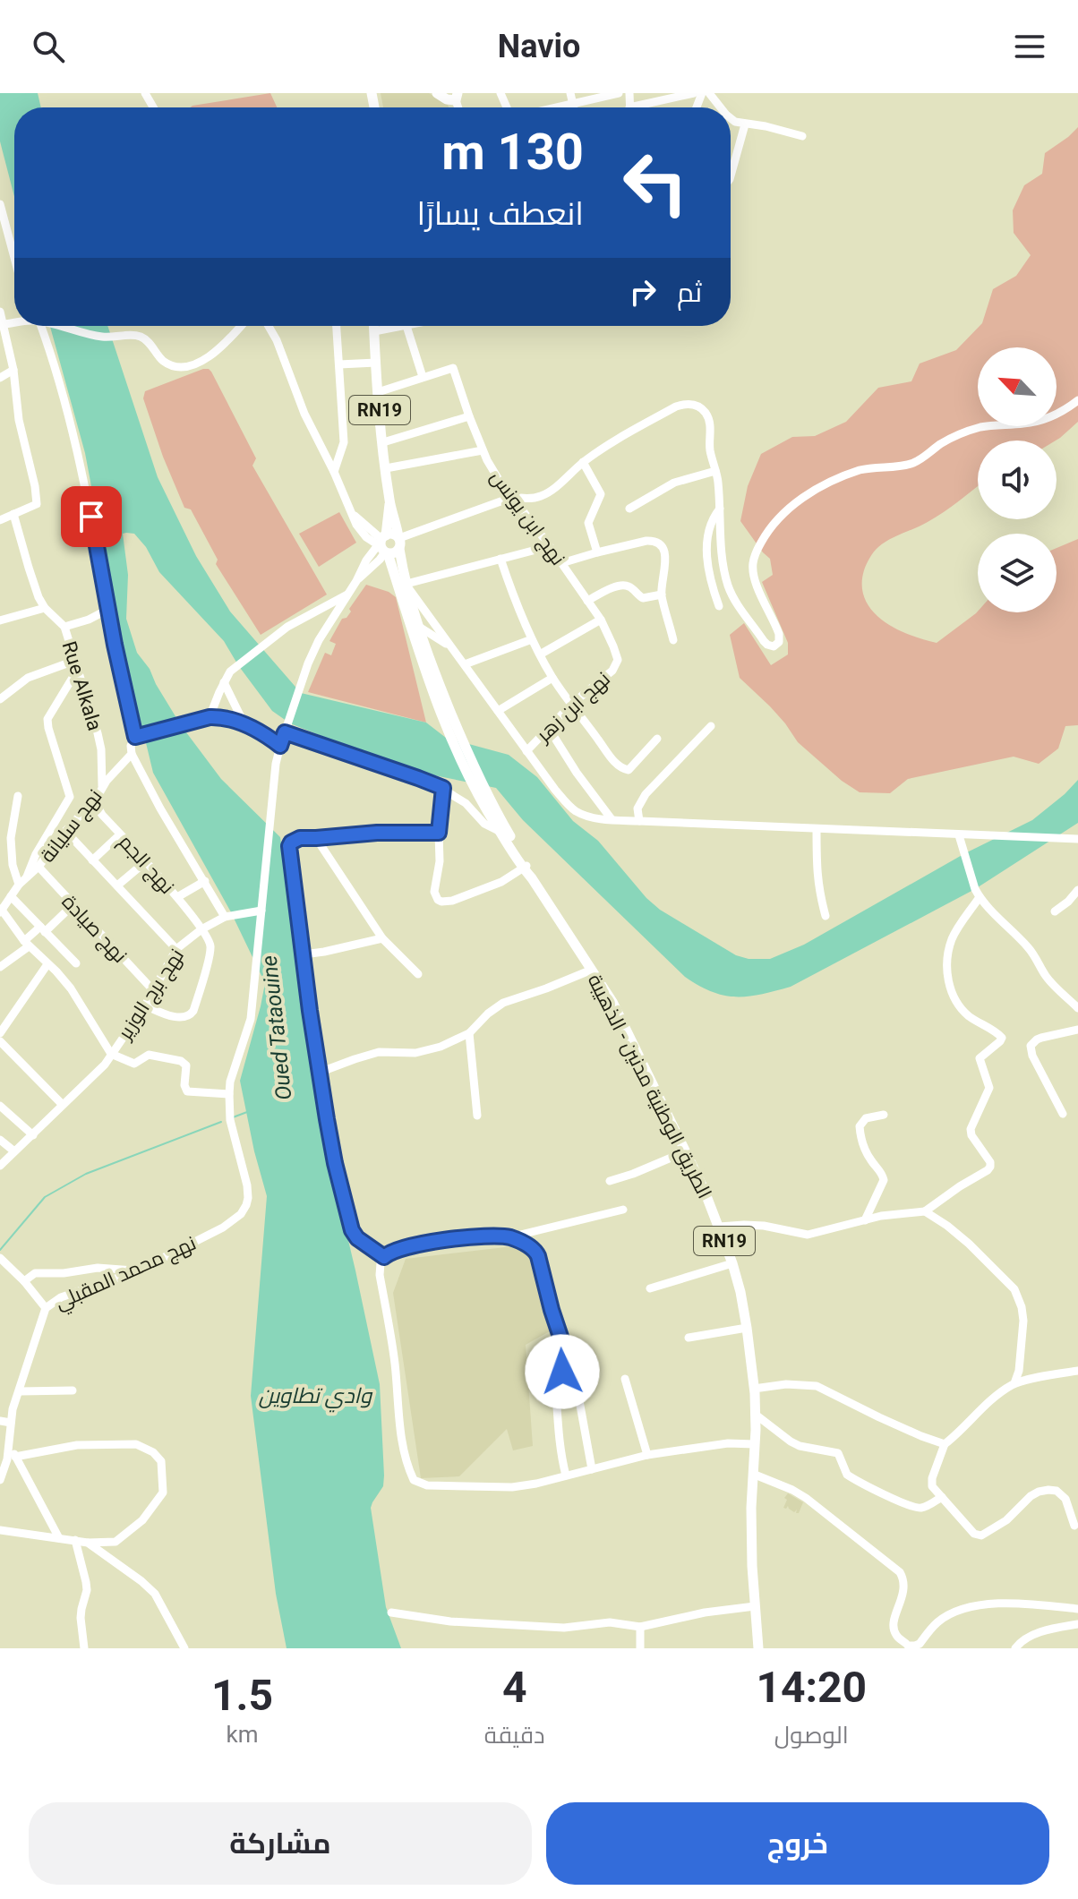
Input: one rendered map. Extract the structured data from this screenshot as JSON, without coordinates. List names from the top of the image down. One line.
{"streets":{"main road":["RN19","الطريق الوطنية مدنين - الذهيبة"],"street":["نهج ابن يونس","Rue Alkala","نهج ابن زهر","نهج سليانة","نهج الجم","نهج صيادة","نهج برج الوزير","نهج محمد المقبلي"]},"crossings":[["نهج ابن يونس","نهج ابن زهر"],["Rue Alkala","نهج سليانة"],["نهج سليانة","نهج الجم"],["نهج سليانة","نهج صيادة"],["نهج الجم","نهج برج الوزير"],["نهج صيادة","نهج برج الوزير"],["الطريق الوطنية مدنين - الذهيبة","نهج محمد المقبلي"]],"water":["Oued Tataouine","وادي تطاوين"],"north":"top left","page":{"header":"Navio","turn":["130 m","انعطف يسارًا"],"then":"ثم","eta":["14:20","الوصول","4","دقيقة","1.5","km"],"buttons":["خروج","مشاركة"]}}
